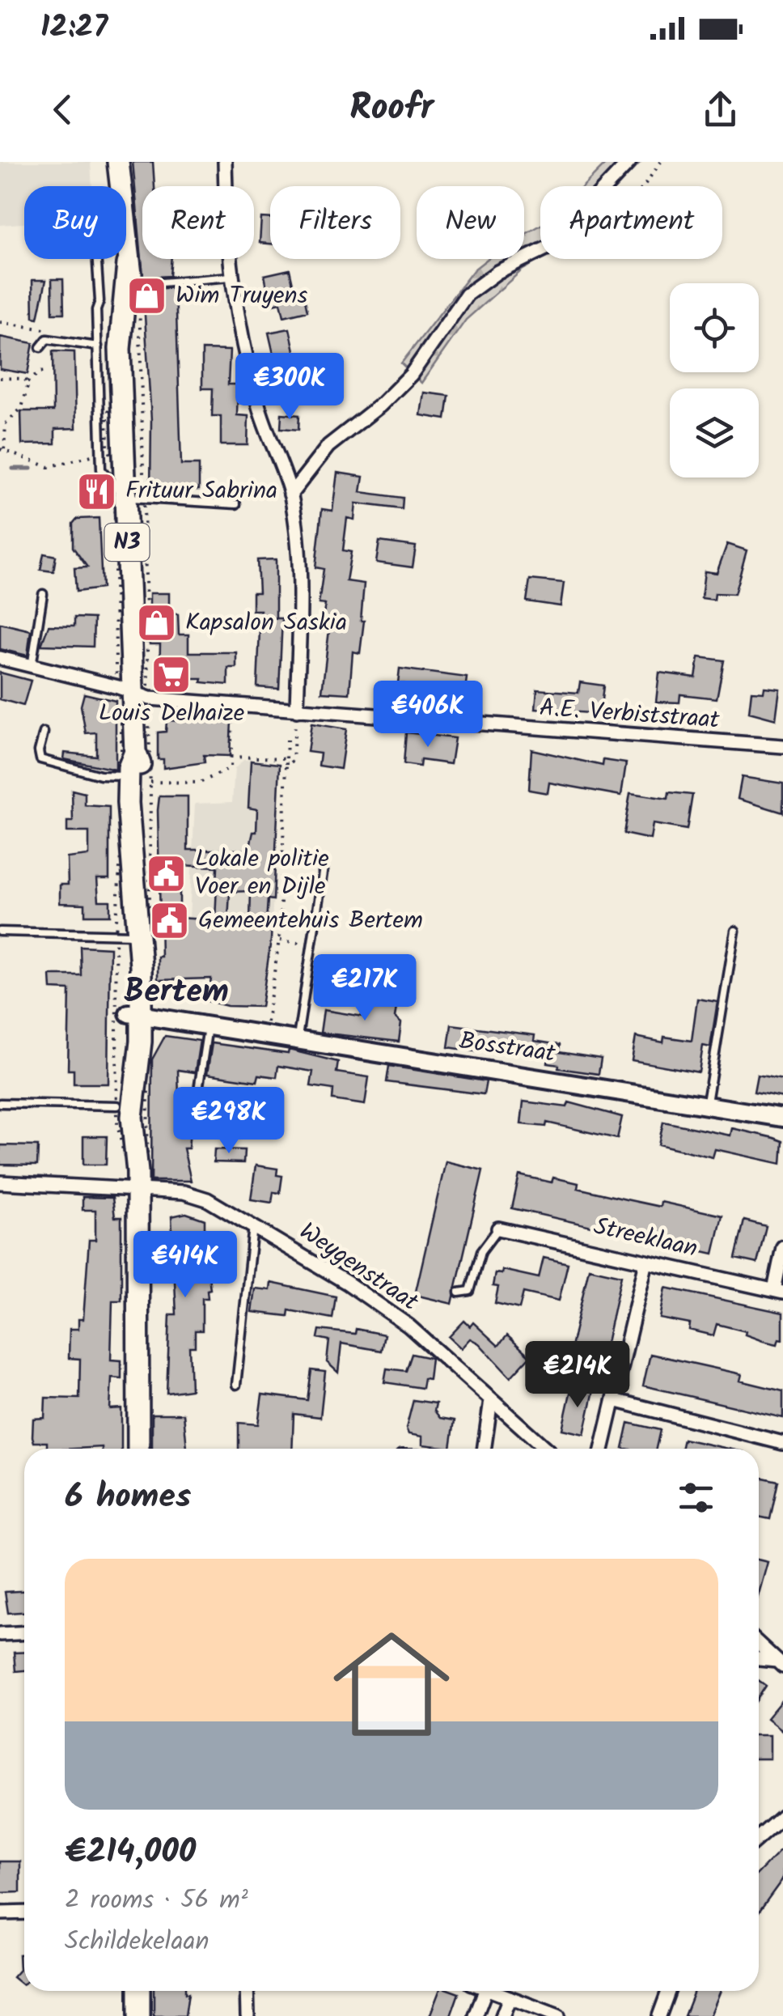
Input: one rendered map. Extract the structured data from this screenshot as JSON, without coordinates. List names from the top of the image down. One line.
{"streets":{"main road":["N3"],"street":["A.E. Verbiststraat","Bosstraat","Streeklaan","Weygenstraat"]},"crossings":[["N3","A.E. Verbiststraat"],["N3","Bosstraat"],["N3","Weygenstraat"]],"districts":["Bertem"],"places":{"shop":["Wim Truyens","Kapsalon Saskia"],"restaurant":["Frituur Sabrina"],"supermarket":["Louis Delhaize"],"public building":["Lokale politie Voer en Dijle","Gemeentehuis Bertem"]},"page":{"status":"12:27","header":"Roofr","chip":["Buy","Rent","Filters","New","Apartment"],"price":["€300K","€406K","€217K","€298K","€414K","€214K"],"heading":"6 homes","list":[{"name":"€214,000","note":"2 rooms · 56 m² · Schildekelaan"}]}}
